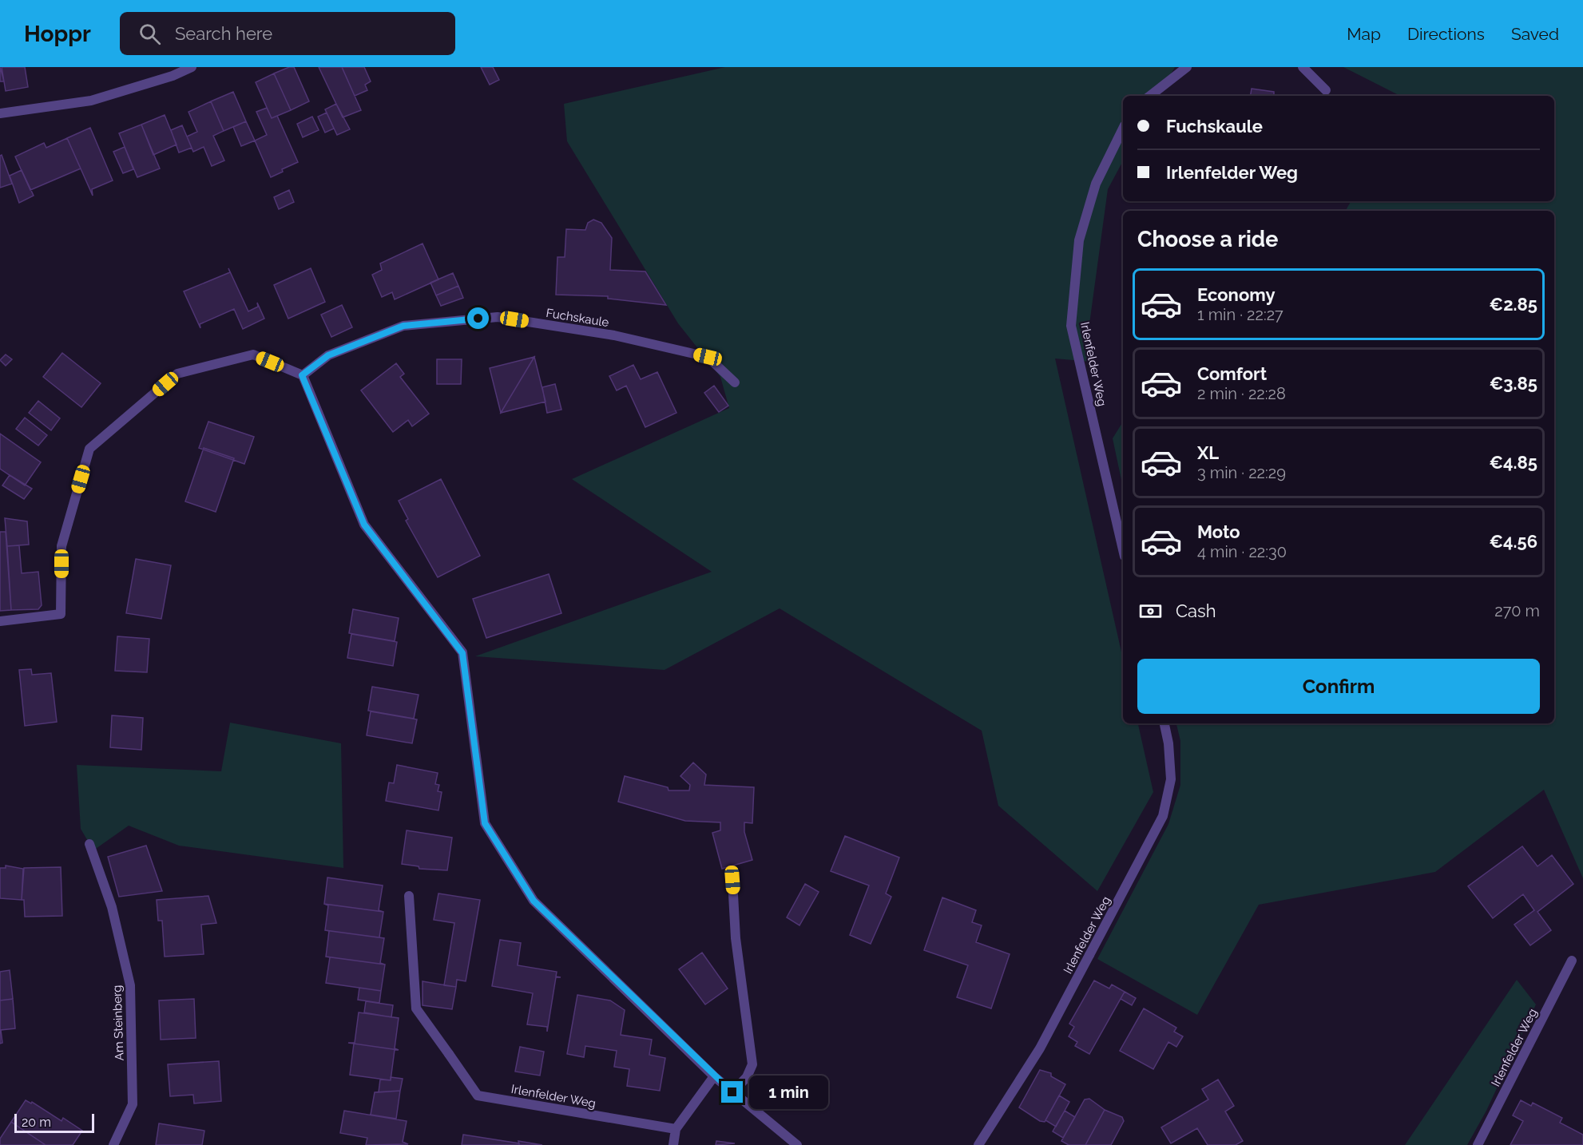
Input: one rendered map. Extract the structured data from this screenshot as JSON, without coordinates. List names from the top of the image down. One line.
{"streets":{"street":["Fuchskaule","Irlenfelder Weg","Am Steinberg"]},"scale_bar":"20 m","page":{"header":"Hoppr","search":"Search here","nav":["Map","Directions","Saved"],"banner":["Fuchskaule","Irlenfelder Weg"],"heading":"Choose a ride","list":[{"name":"Economy","note":"1 min · 22:27","value":"€2.85"},{"name":"Comfort","note":"2 min · 22:28","value":"€3.85"},{"name":"XL","note":"3 min · 22:29","value":"€4.85"},{"name":"Moto","note":"4 min · 22:30","value":"€4.56"}],"pay":["Cash","270 m"],"buttons":"Confirm","bubble":"1 min","scale":"20 m"}}
